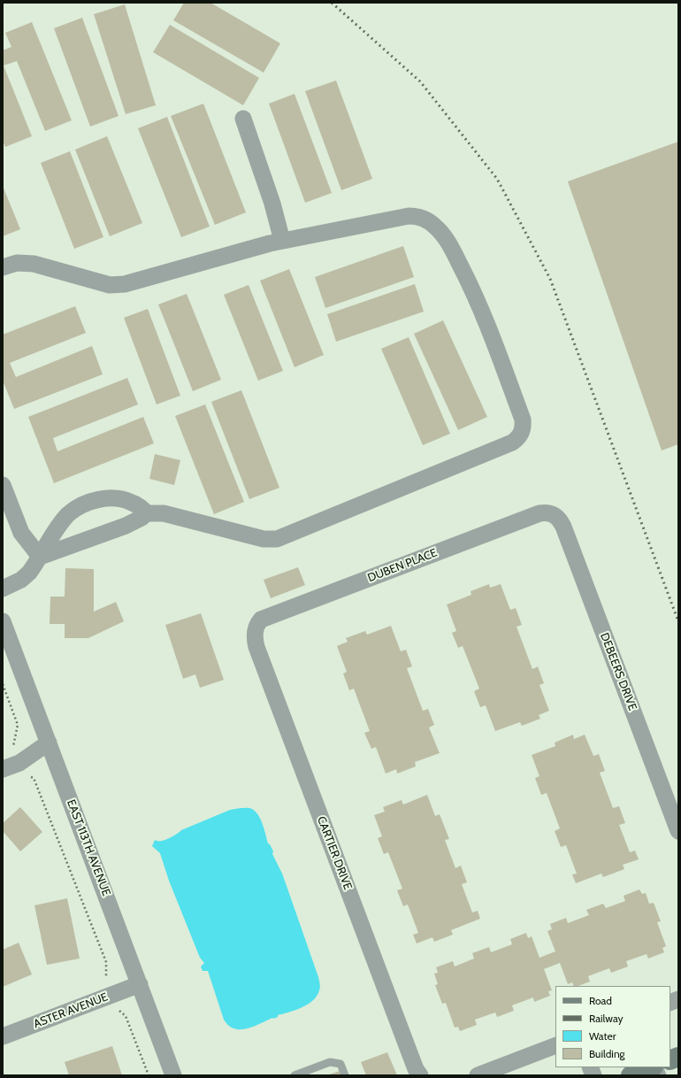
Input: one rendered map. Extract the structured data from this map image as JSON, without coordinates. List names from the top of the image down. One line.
{"streets":{"street":["DUBEN PLACE","DEBEERS DRIVE","EAST 113TH AVENUE","CARTIER DRIVE","ASTER AVENUE"]},"crossings":[["DUBEN PLACE","DEBEERS DRIVE"],["DUBEN PLACE","CARTIER DRIVE"],["EAST 113TH AVENUE","ASTER AVENUE"]],"legend":["Road","Railway","Water","Building"]}
